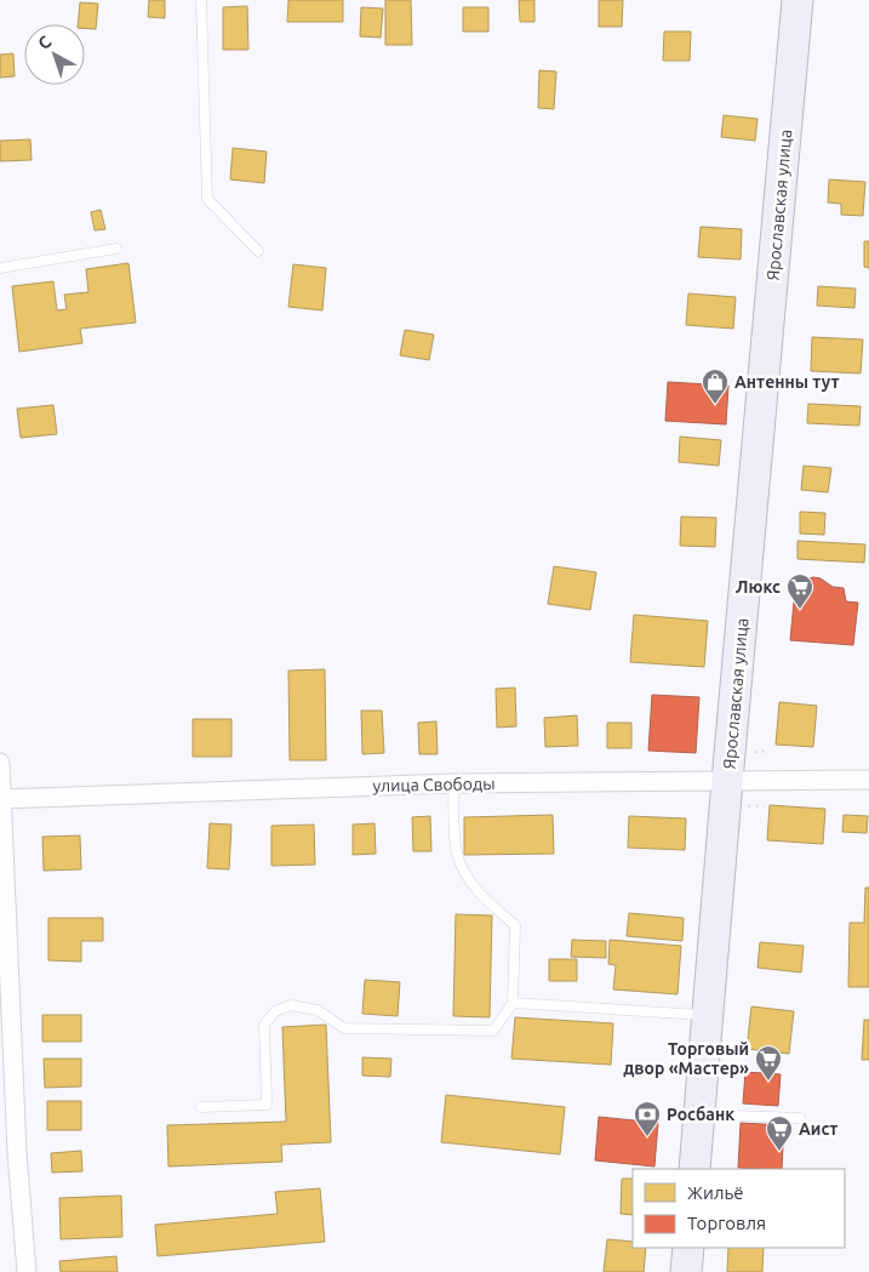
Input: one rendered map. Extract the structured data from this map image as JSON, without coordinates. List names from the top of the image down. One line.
{"streets":{"main road":["Ярославская улица"],"street":["улица Свободы"]},"crossings":[["Ярославская улица","улица Свободы"]],"places":{"shop":["Антенны тут"],"supermarket":["Люкс","Торговый двор «Мастер»","Аист"],"bank":["Росбанк"]},"legend":["Жильё","Торговля"],"north":"top left"}
